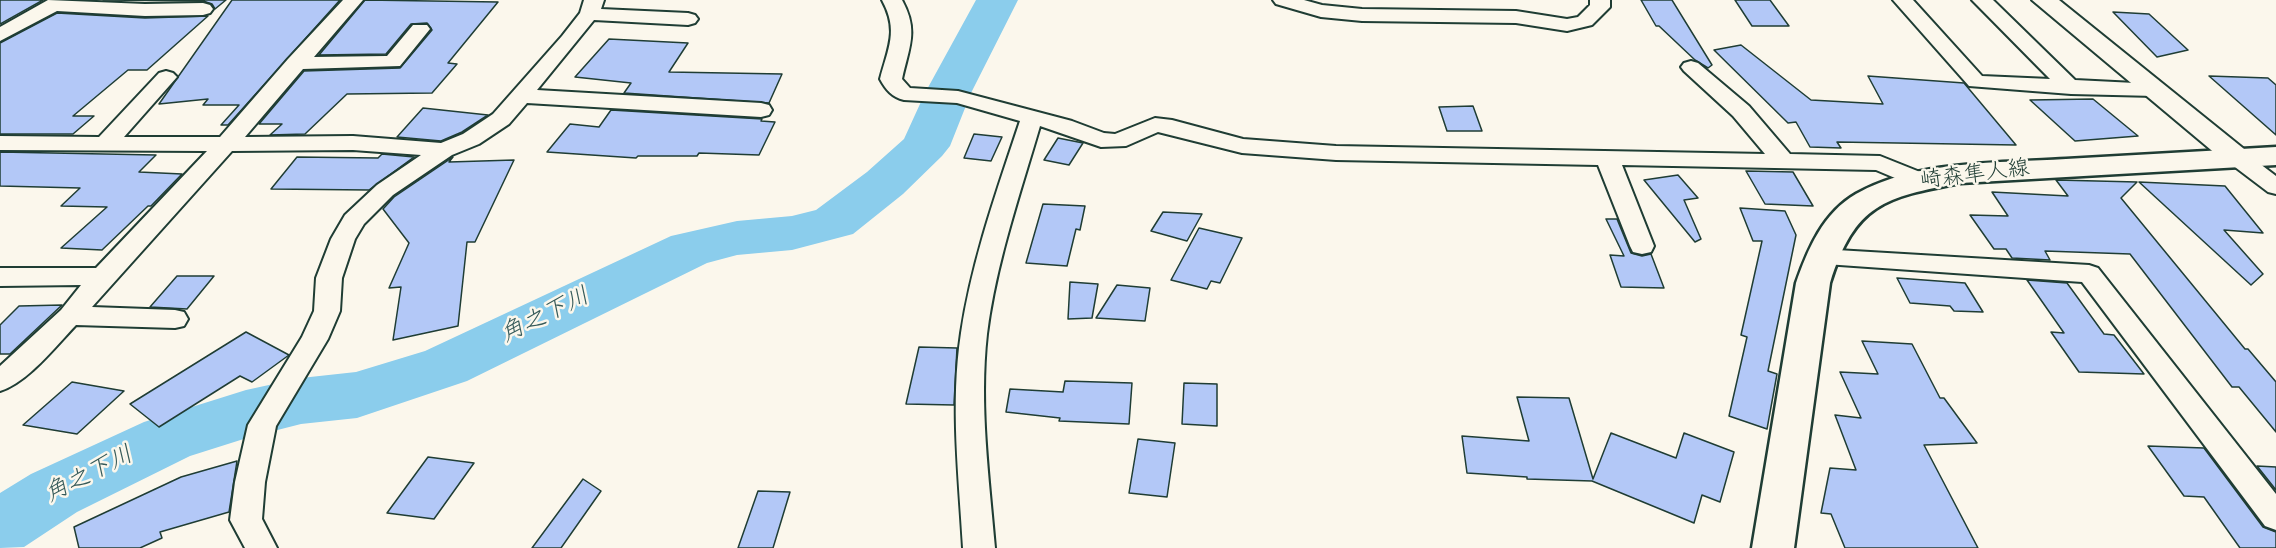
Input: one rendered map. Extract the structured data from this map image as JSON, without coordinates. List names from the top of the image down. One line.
{"streets":{"main road":["崎森隼人線"]},"water":["角之下川"]}
